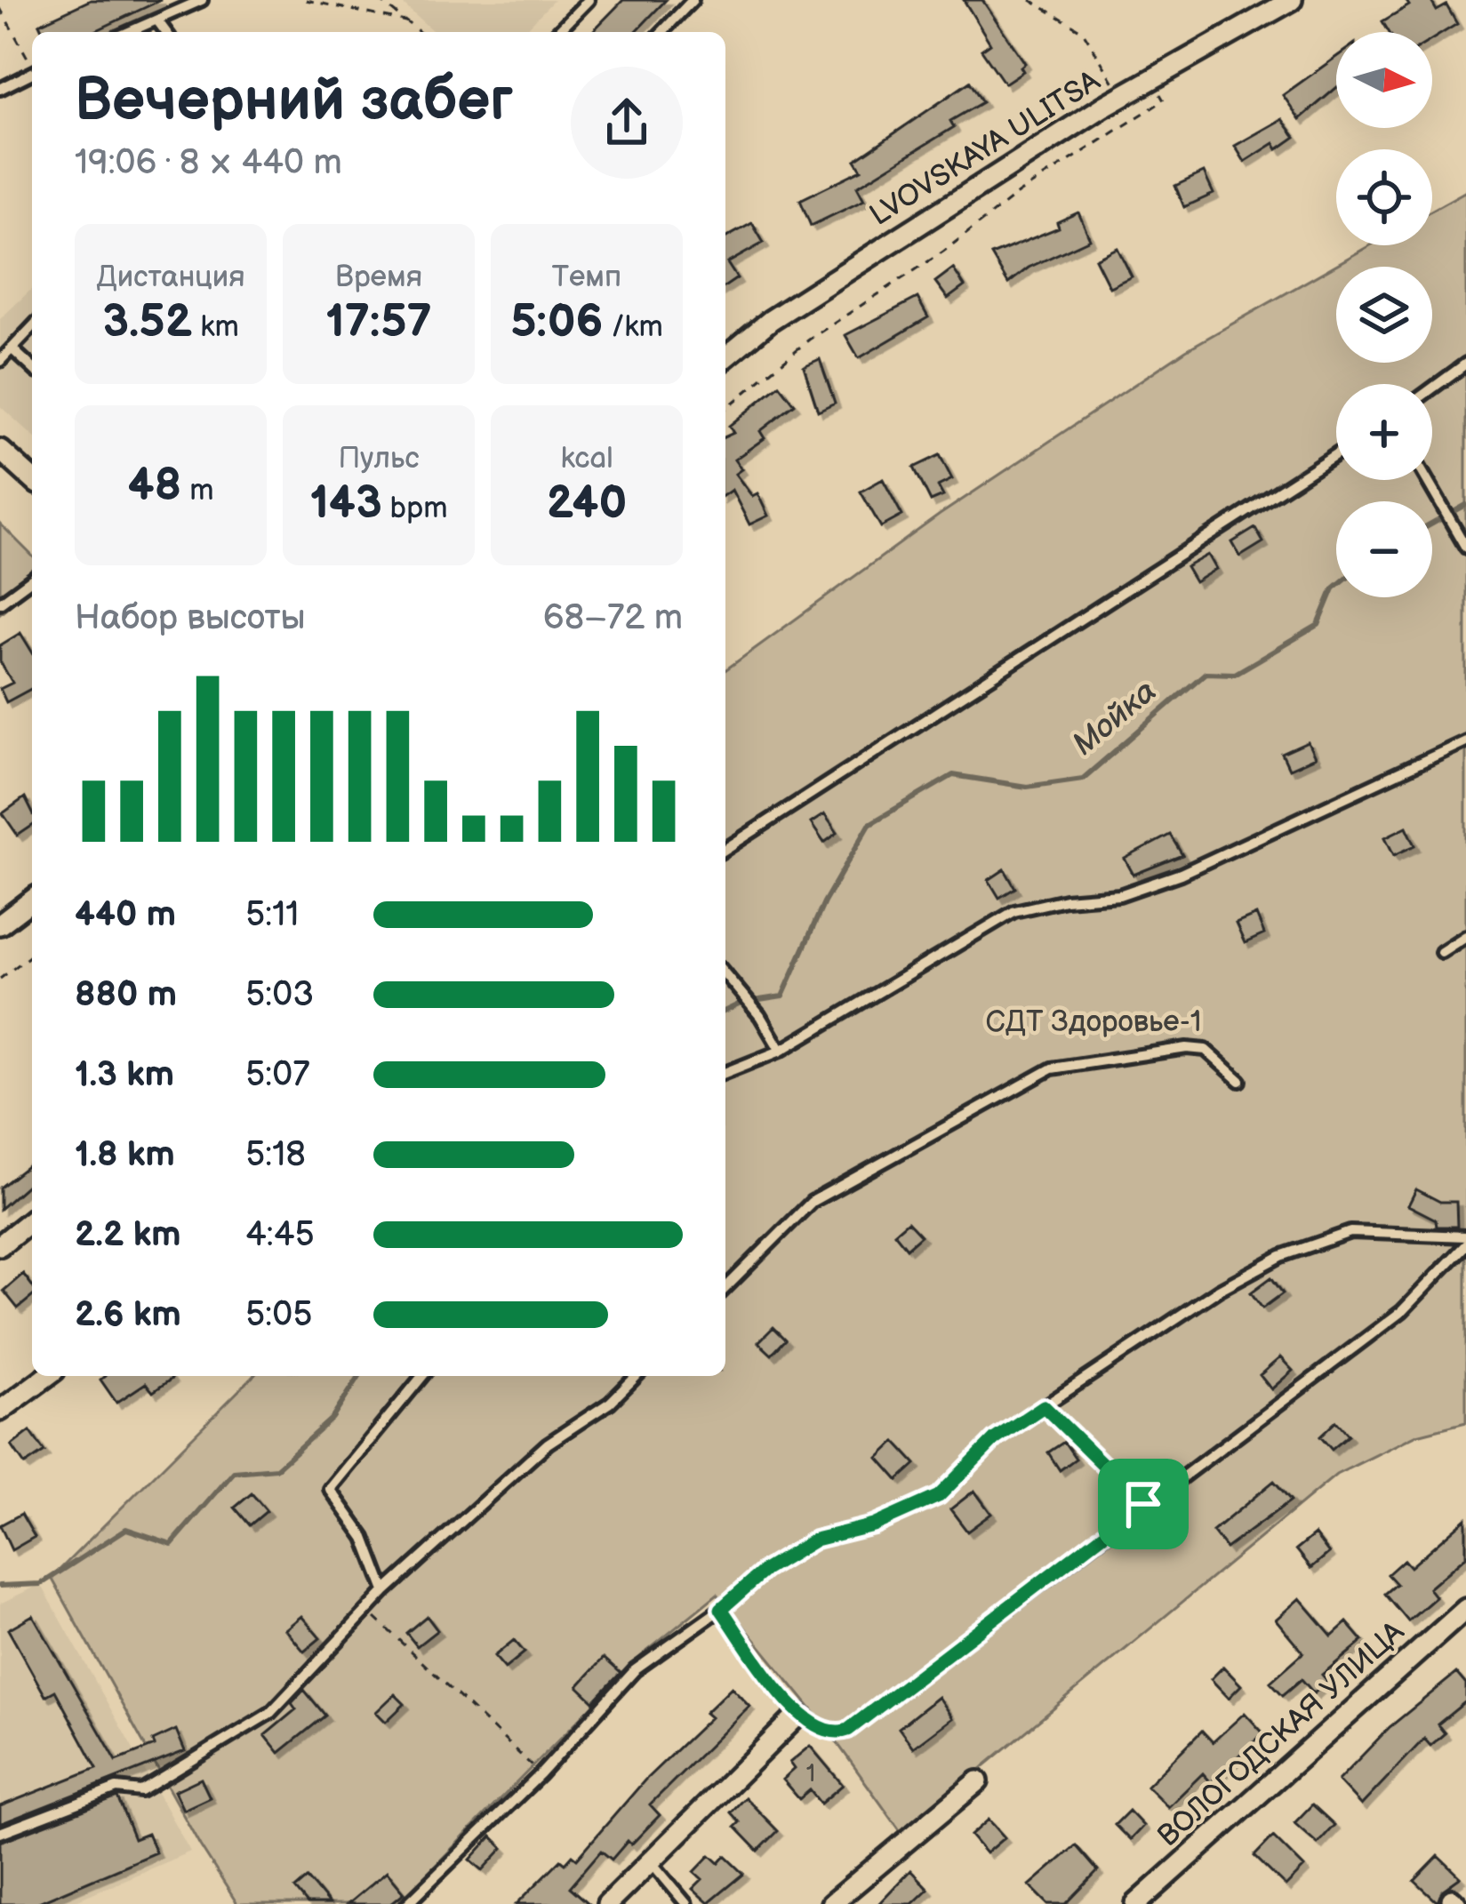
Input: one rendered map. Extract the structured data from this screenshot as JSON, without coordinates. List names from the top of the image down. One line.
{"streets":{"street":["LVOVSKAYA ULITSA","ВОЛОГОДСКАЯ УЛИЦА"]},"water":["Мойка"],"parks":["СДТ Здоровье-1"],"house_numbers":["1"],"north":"right","page":{"map_buttons":["+","−"],"heading":["Вечерний забег","19:06 · 8 × 440 m"],"stats":[["Дистанция","3.52 km"],["Время","17:57"],["Темп","5:06 /km"],["48 m"],["Пульс","143 bpm"],["kcal","240"]],"chart":["Набор высоты","68–72 m"],"list":[{"name":"440 m","note":"5:11"},{"name":"880 m","note":"5:03"},{"name":"1.3 km","note":"5:07"},{"name":"1.8 km","note":"5:18"},{"name":"2.2 km","note":"4:45"},{"name":"2.6 km","note":"5:05"}]}}
